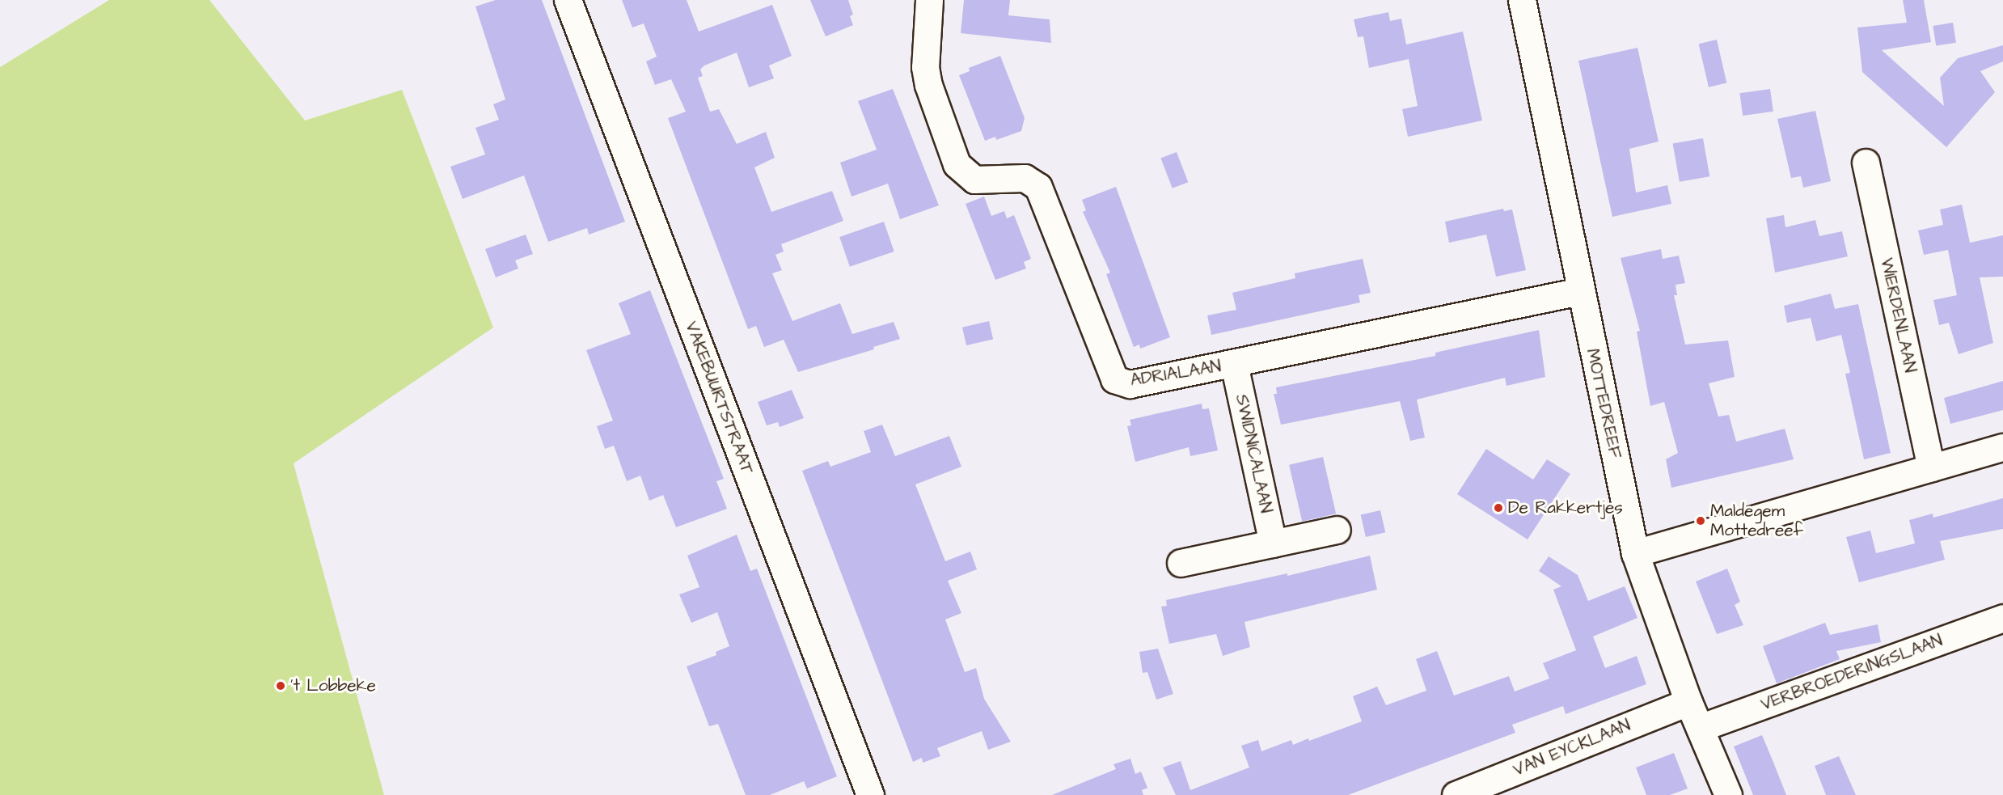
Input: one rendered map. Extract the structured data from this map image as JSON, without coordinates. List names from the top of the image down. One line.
{"streets":{"street":["WIERDENLAAN","ADRIALAAN","VAKEBUURTSTRAAT","MOTTEDREEF","SWIDNICALAAN","VERBROEDERINGSLAAN","VAN EYCKLAAN"]},"crossings":[["ADRIALAAN","MOTTEDREEF"],["ADRIALAAN","SWIDNICALAAN"],["MOTTEDREEF","VERBROEDERINGSLAAN"],["MOTTEDREEF","VAN EYCKLAAN"]],"places":["De Rakkertjes","Maldegem Mottedreef","'t Lobbeke"]}
